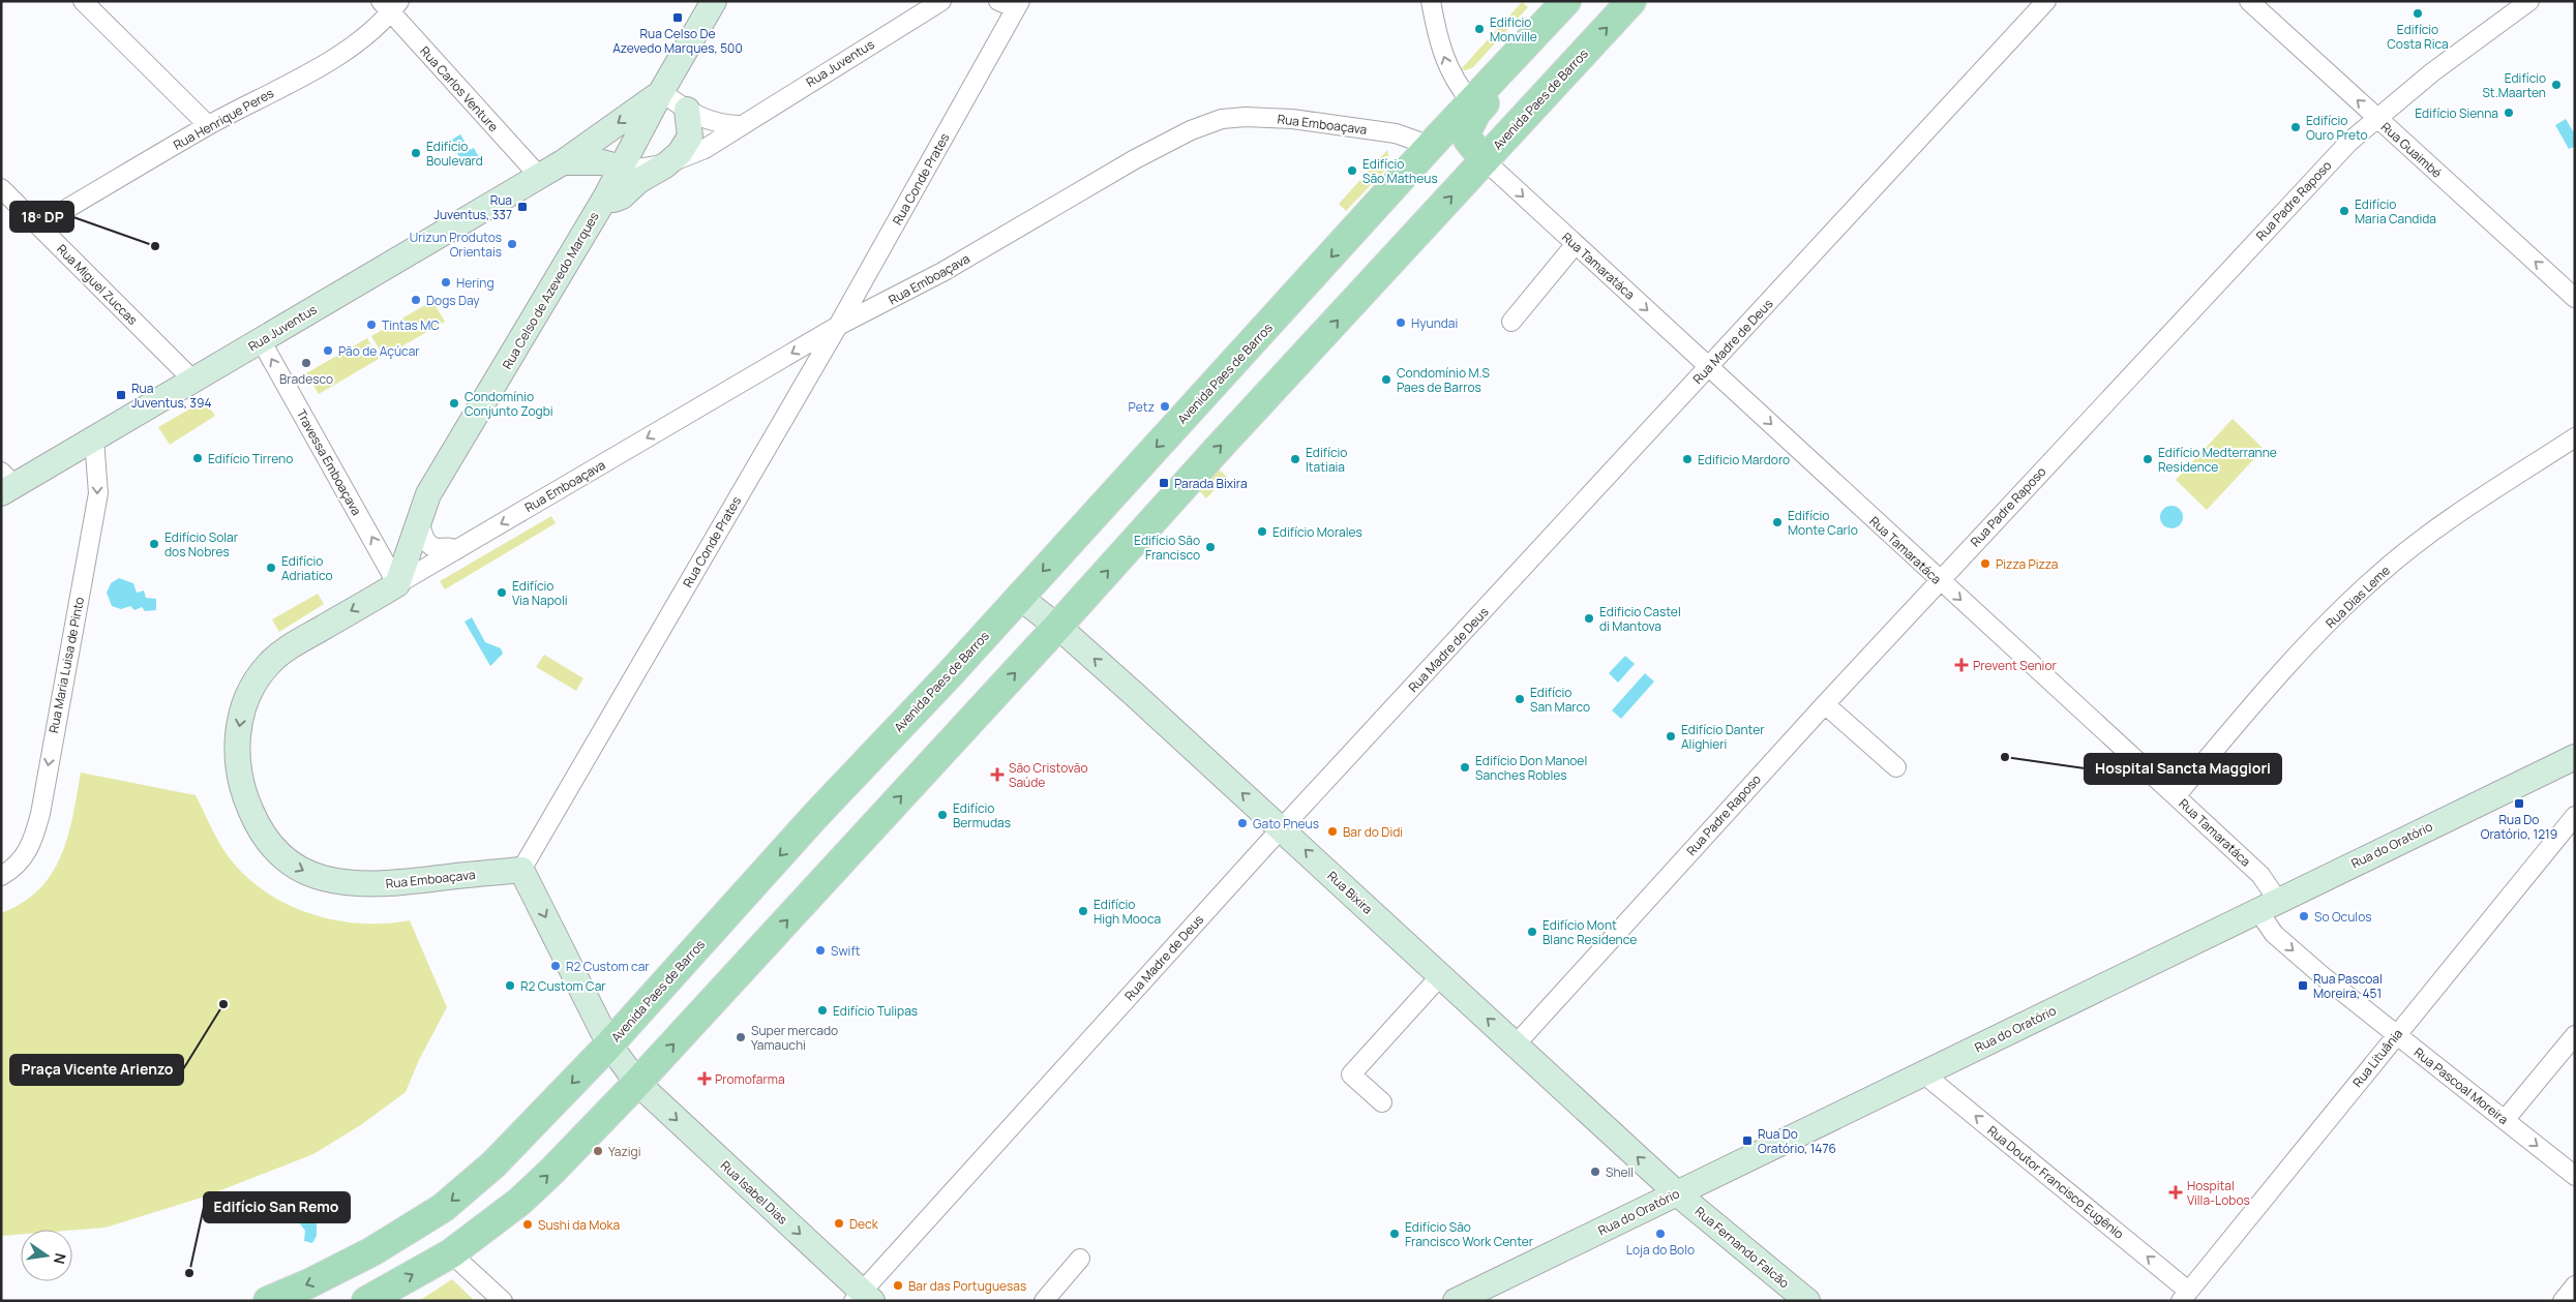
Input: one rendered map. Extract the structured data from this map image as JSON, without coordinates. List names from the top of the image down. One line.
{"streets":{"main road":["Avenida Paes de Barros"],"street":["Rua Juventus","Rua Carlos Venture","Rua Henrique Peres","Rua Emboaçava","Rua Guaimbé","Rua Conde Prates","Rua Padre Raposo","Rua Tamaratáca","Rua Miguel Zuccas","Rua Celso de Azevedo Marques","Rua Madre de Deus","Travessa Emboaçava","Rua Dias Leme","Rua Maria Luisa de Pinto","Rua do Oratório","Rua Bixira","Rua Lituânia","Rua Pascoal Moreira","Rua Doutor Francisco Eugênio","Rua Isabel Dias","Rua Fernando Falcão"]},"crossings":[["Rua Juventus","Rua Carlos Venture"],["Rua Juventus","Rua Miguel Zuccas"],["Rua Juventus","Rua Celso de Azevedo Marques"],["Rua Juventus","Travessa Emboaçava"],["Rua Juventus","Rua Maria Luisa de Pinto"],["Rua Carlos Venture","Rua Henrique Peres"],["Avenida Paes de Barros","Rua Emboaçava"],["Avenida Paes de Barros","Rua Tamaratáca"],["Avenida Paes de Barros","Rua Bixira"],["Avenida Paes de Barros","Rua Isabel Dias"],["Rua Henrique Peres","Rua Miguel Zuccas"],["Rua Emboaçava","Rua Conde Prates"],["Rua Emboaçava","Rua Celso de Azevedo Marques"],["Rua Emboaçava","Travessa Emboaçava"],["Rua Guaimbé","Rua Padre Raposo"],["Rua Padre Raposo","Rua Tamaratáca"],["Rua Padre Raposo","Rua Bixira"],["Rua Tamaratáca","Rua Madre de Deus"],["Rua Tamaratáca","Rua Dias Leme"],["Rua Tamaratáca","Rua do Oratório"],["Rua Tamaratáca","Rua Pascoal Moreira"],["Rua Celso de Azevedo Marques","Travessa Emboaçava"],["Rua Madre de Deus","Rua Bixira"],["Rua Madre de Deus","Rua Isabel Dias"],["Rua do Oratório","Rua Bixira"],["Rua do Oratório","Rua Pascoal Moreira"],["Rua do Oratório","Rua Doutor Francisco Eugênio"],["Rua do Oratório","Rua Fernando Falcão"],["Rua Bixira","Rua Fernando Falcão"],["Rua Lituânia","Rua Pascoal Moreira"],["Rua Lituânia","Rua Doutor Francisco Eugênio"]],"one_way":["Rua Guaimbé","Rua Tamaratáca","Travessa Emboaçava","Rua Maria Luisa de Pinto","Rua Bixira","Rua Pascoal Moreira","Rua Doutor Francisco Eugênio","Rua Isabel Dias"],"places":{"other":["Edifício Costa Rica","Edificio Monville","Edifício St.Maarten","Edifício Sienna","Edifício Ouro Preto","Edifício Boulevard","Edifício São Matheus","Edifício Maria Candida","Urizun Produtos Orientais","18º DP","Hering","Dogs Day","Hyundai","Tintas MC","Pão de Açúcar","Bradesco","Condomínio M.S Paes de Barros","Condomínio Conjunto Zogbi","Petz","Edifício Tirreno","Edifício Itatiaia","Edificio Mardoro","Edifício Medterranne Residence","Edifício Monte Carlo","Edifício Morales","Edifício Solar dos Nobres","Edifício São Francisco","Pizza Pizza","Edifício Adriatico","Edifício Via Napoli","Edificio Castel di Mantova","Edifício San Marco","Edifício Danter Alighieri","Hospital Sancta Maggiori","Edifício Don Manoel Sanches Robles","Edifício Bermudas","Gato Pneus","Bar do Didi","Edifício High Mooca","So Oculos","Edifício Mont Blanc Residence","Swift","R2 Custom car","R2 Custom Car","Praça Vicente Arienzo","Edifício Tulipas","Super mercado Yamauchi","Yazigi","Shell","Deck","Sushi da Moka","Edifício São Francisco Work Center","Loja do Bolo","Edifício San Remo","Bar das Portuguesas"],"transit":["Rua Celso De Azevedo Marques, 500","Rua Juventus, 337","Rua Juventus, 394","Parada Bixira","Rua Do Oratório, 1219","Rua Pascoal Moreira, 451","Rua Do Oratório, 1476"],"health":["Prevent Senior","São Cristovão Saúde","Promofarma","Hospital Villa-Lobos"]},"north":"right"}
